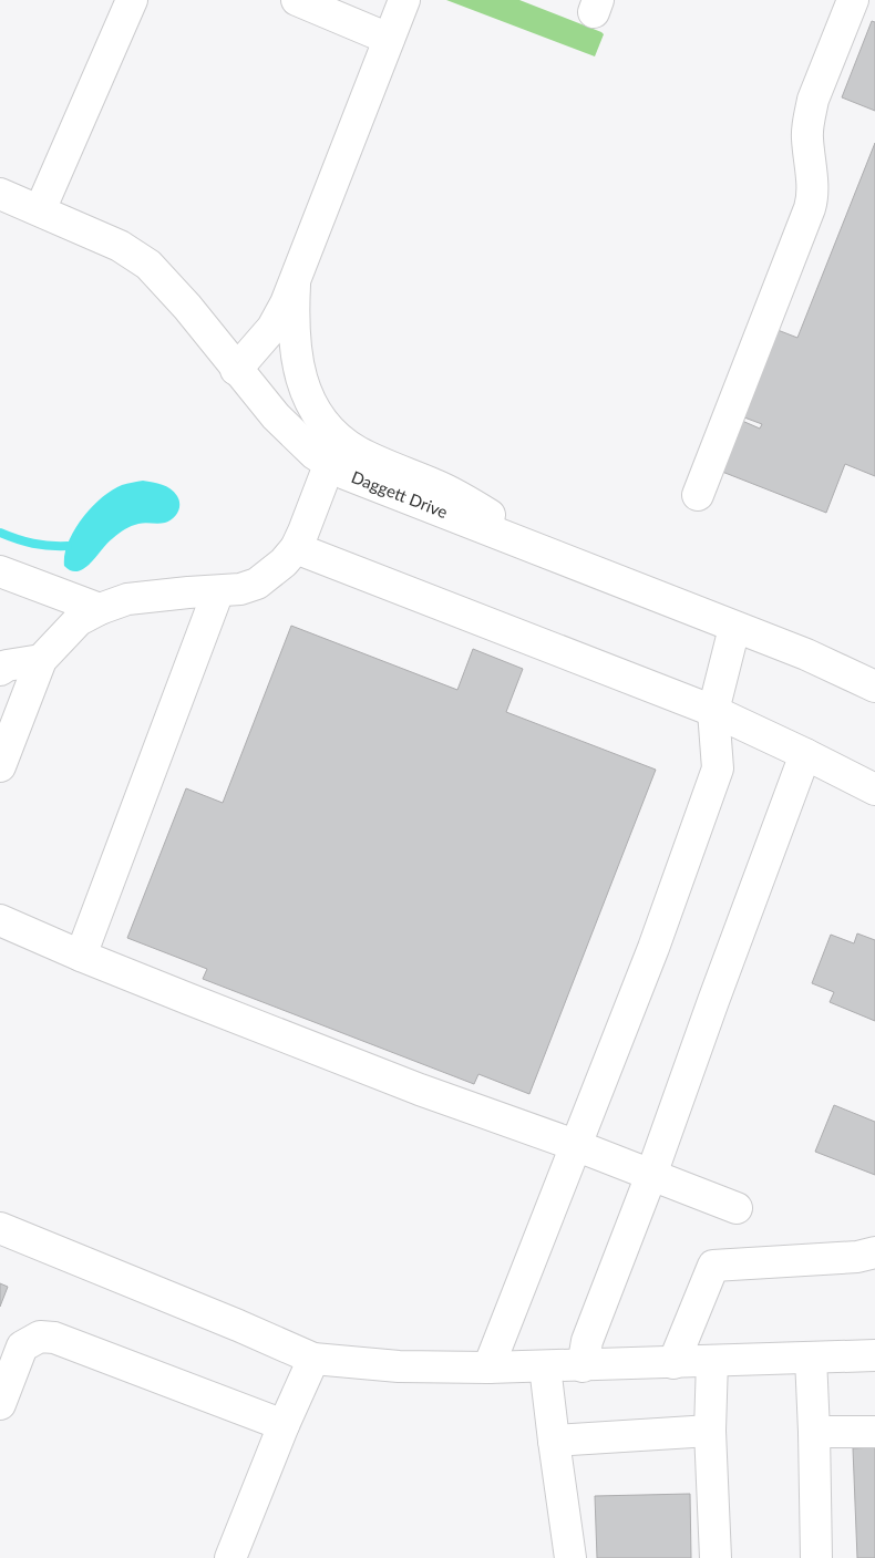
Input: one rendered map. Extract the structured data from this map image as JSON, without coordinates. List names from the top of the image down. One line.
{"streets":{"street":["Daggett Drive"]}}
